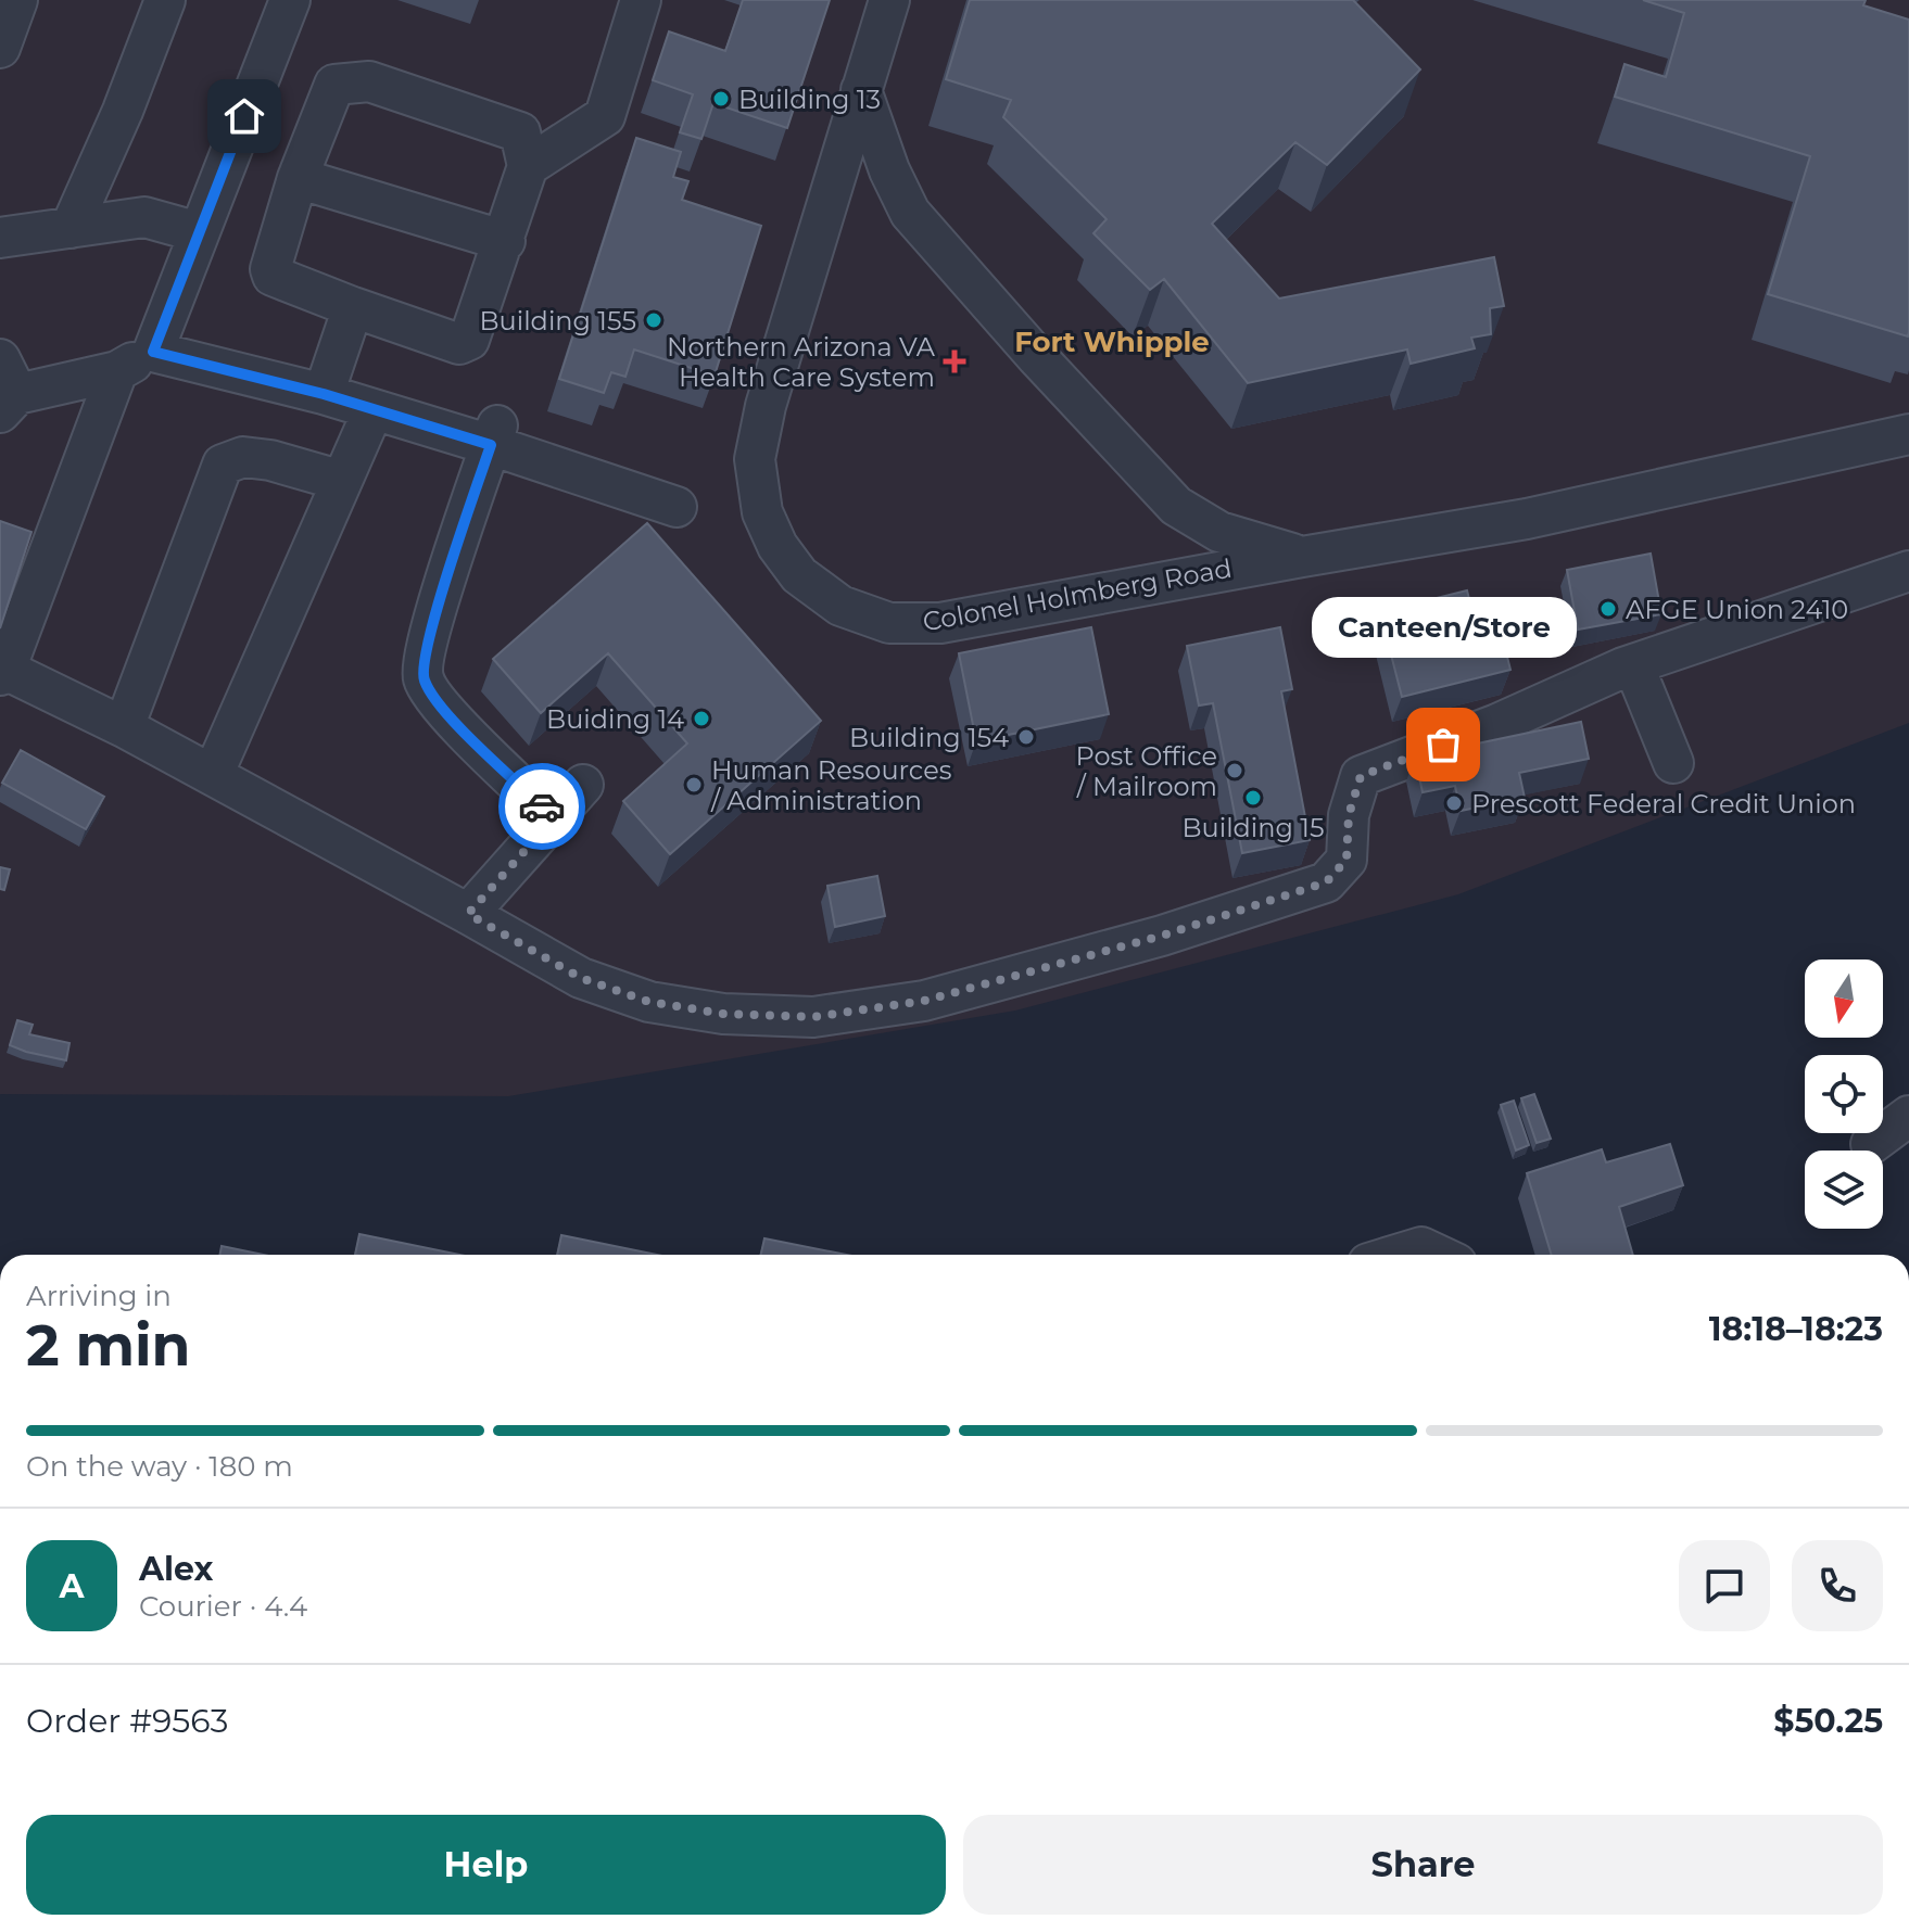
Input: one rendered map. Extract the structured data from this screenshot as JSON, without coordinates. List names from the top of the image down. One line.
{"streets":{"lane":["Colonel Holmberg Road"]},"districts":["Fort Whipple"],"places":{"other":["Building 13","Building 155","AFGE Union 2410","Buiding 14","Building 154","Canteen/Store","Post Office / Mailroom","Human Resources / Administration","Building 15","Prescott Federal Credit Union"],"health":["Northern Arizona VA Health Care System"]},"north":"bottom","page":{"bubble":"Canteen/Store","heading":["2 min","Arriving in","18:18–18:23"],"panel":["Alex","Courier · 4.4","Order #9563","$50.25"],"bar":"On the way · 180 m","round":"A","buttons":["Help","Share"]}}
